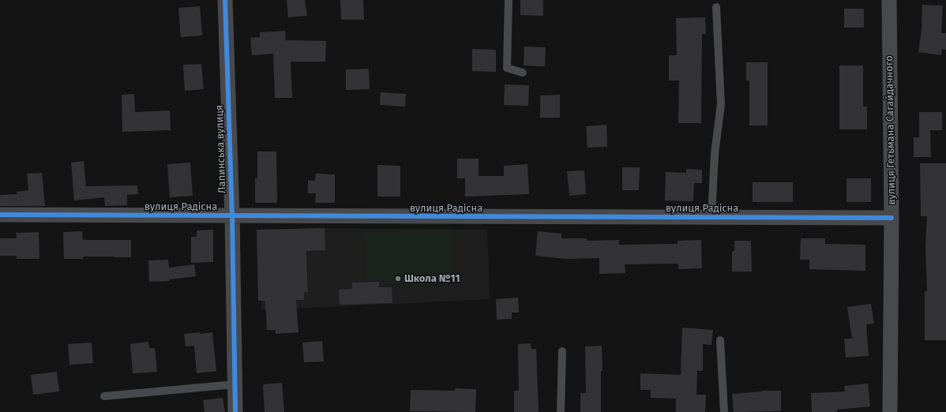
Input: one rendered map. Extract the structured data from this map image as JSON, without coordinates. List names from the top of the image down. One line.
{"streets":{"street":["вулиця Гетьмана Сагайдачного","Лапинська вулиця","вулиця Радісна"]},"crossings":[["вулиця Гетьмана Сагайдачного","вулиця Радісна"],["Лапинська вулиця","вулиця Радісна"]],"places":["Школа №11"]}
